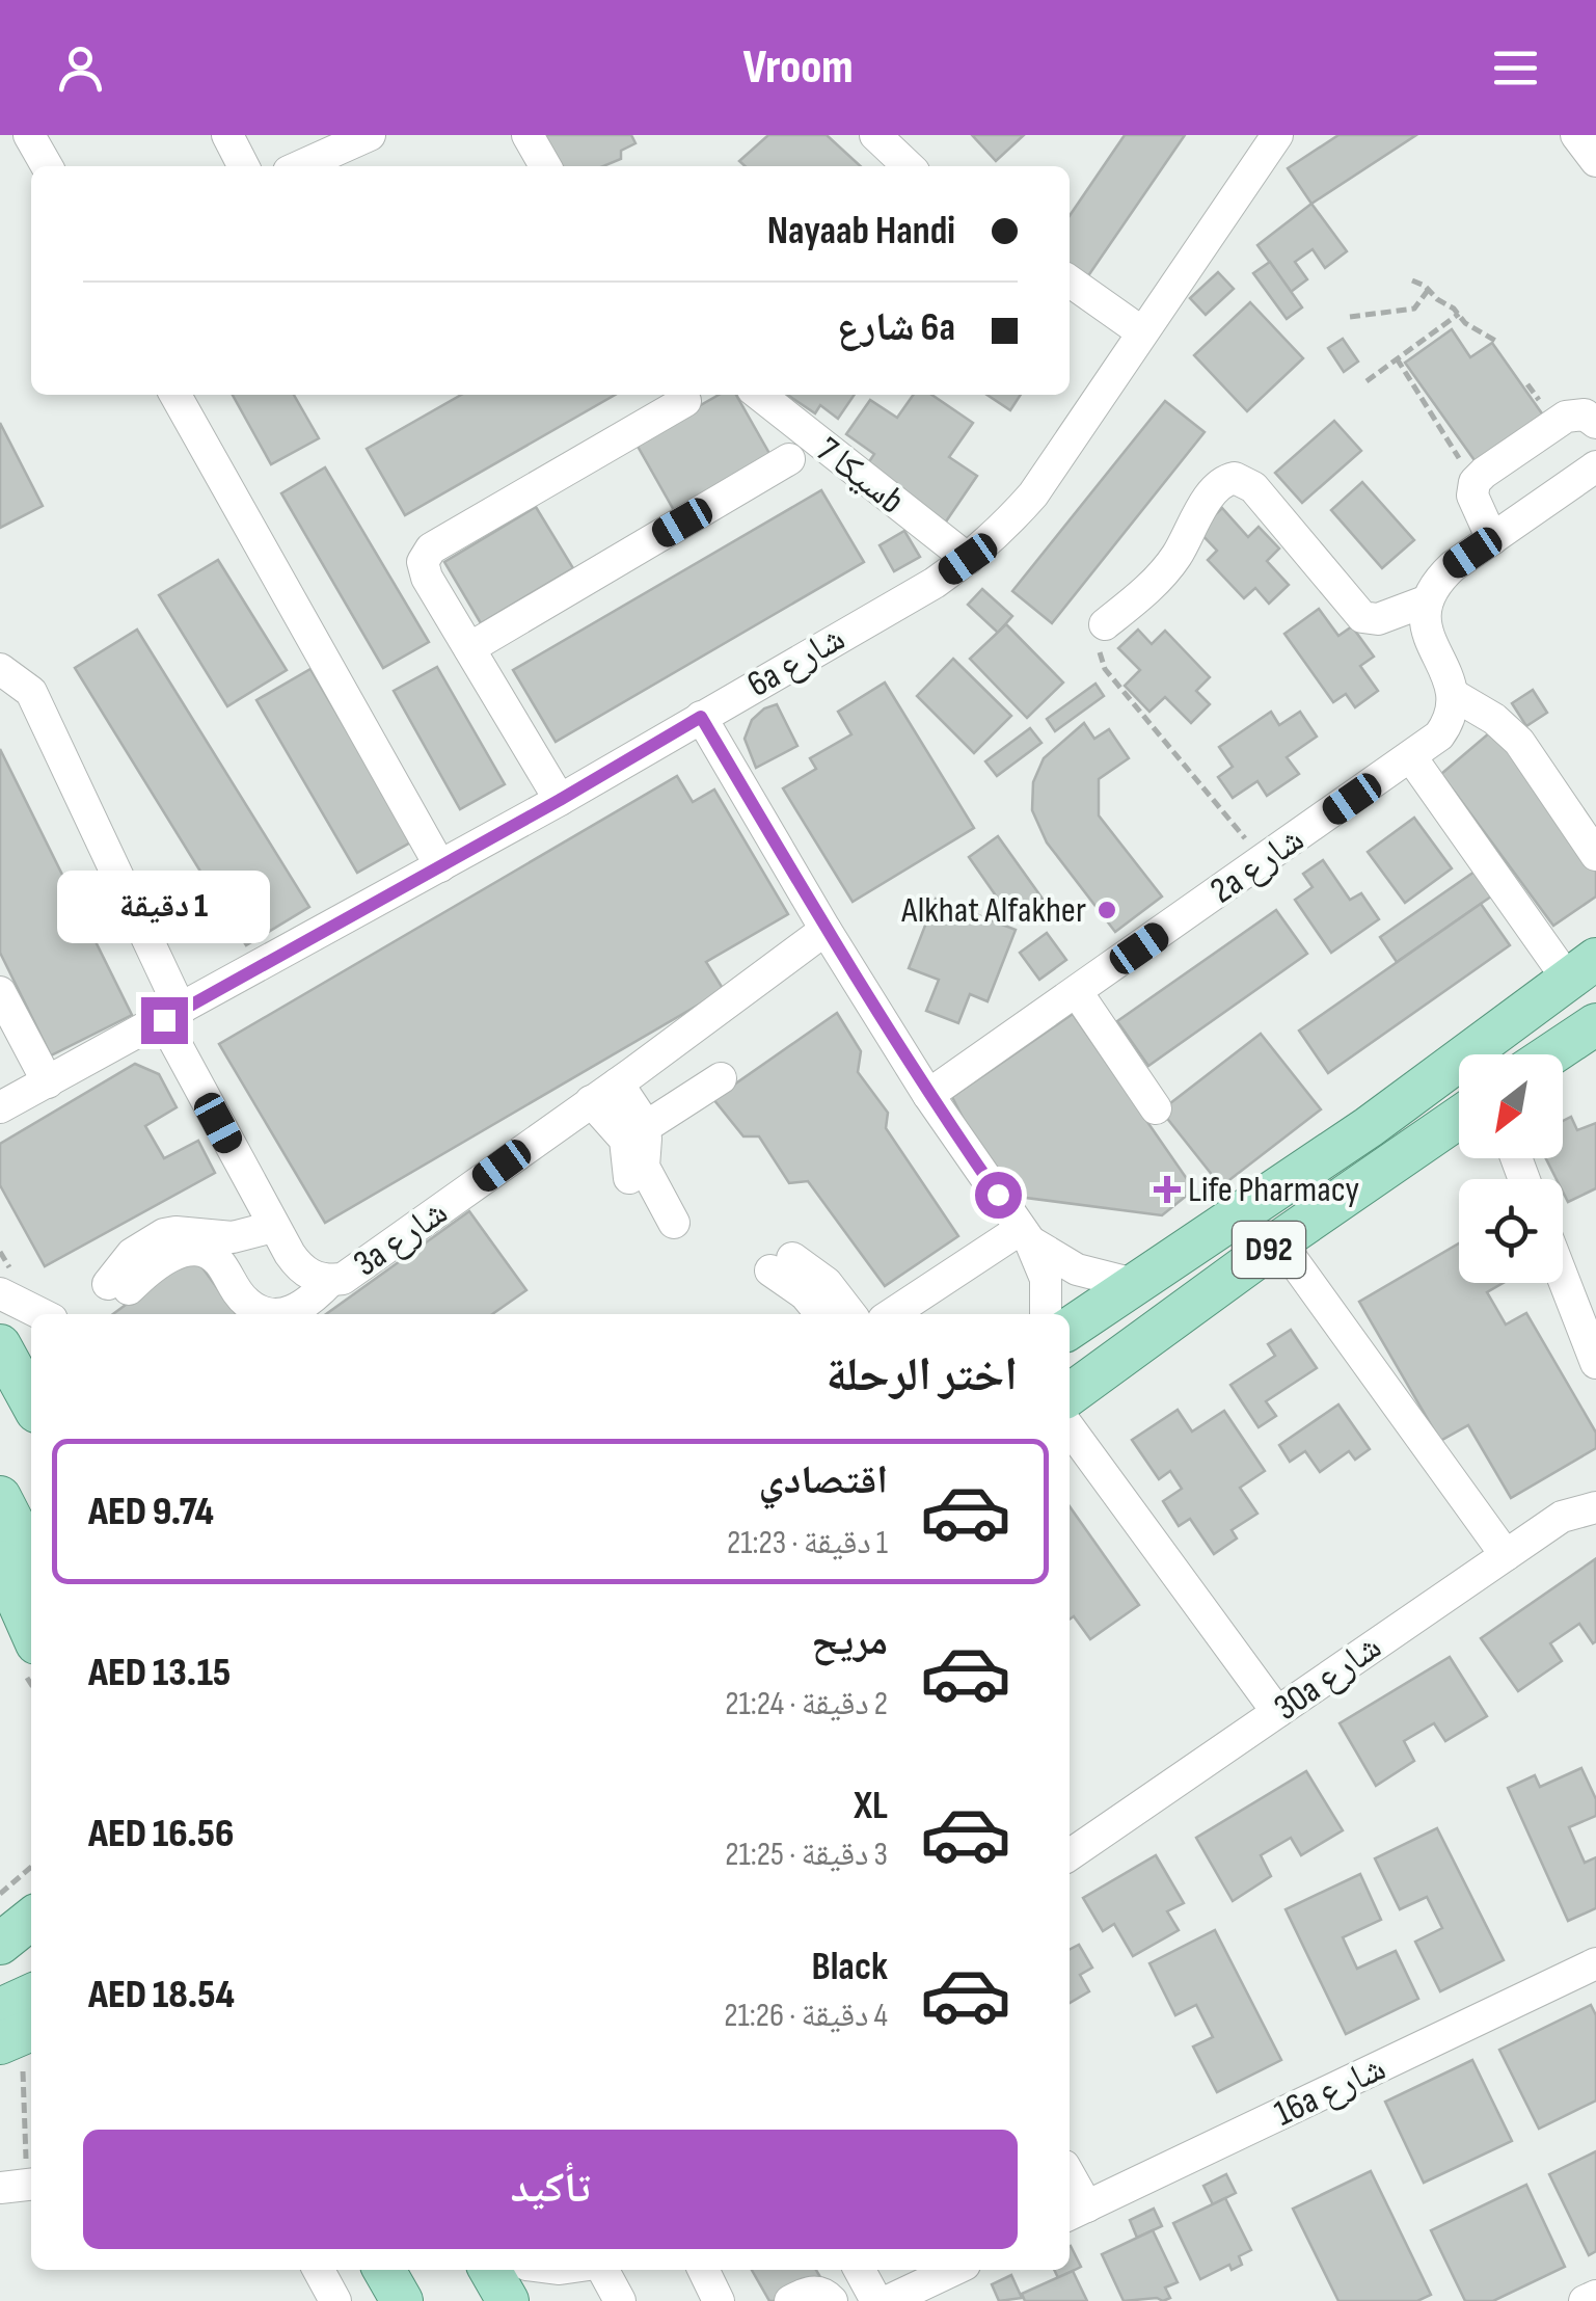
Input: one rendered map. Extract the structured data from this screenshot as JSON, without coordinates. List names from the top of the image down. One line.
{"streets":{"main road":["D92"],"street":["سيكا 7b","6a شارع","2a شارع","3a شارع","30a شارع","16a شارع"]},"crossings":[["سيكا 7b","6a شارع"],["6a شارع","3a شارع"]],"places":{"other":["Alkhat Alfakher"],"health":["Life Pharmacy"]},"north":"bottom left","page":{"header":"Vroom","banner":["Nayaab Handi","6a شارع"],"bubble":"1 دقيقة","heading":"اختر الرحلة","list":[{"name":"اقتصادي","note":"1 دقيقة · 21:23","value":"AED 9.74"},{"name":"مريح","note":"2 دقيقة · 21:24","value":"AED 13.15"},{"name":"XL","note":"3 دقيقة · 21:25","value":"AED 16.56"},{"name":"Black","note":"4 دقيقة · 21:26","value":"AED 18.54"}],"buttons":"تأكيد"}}
